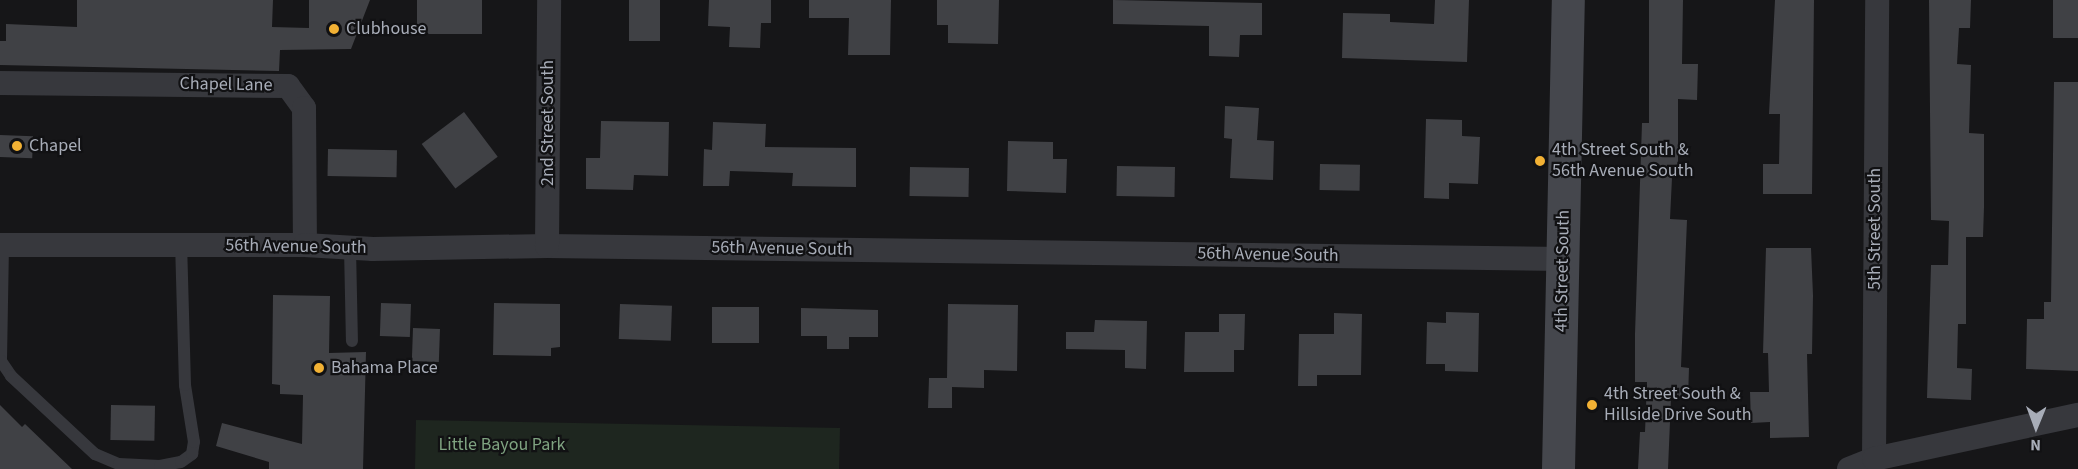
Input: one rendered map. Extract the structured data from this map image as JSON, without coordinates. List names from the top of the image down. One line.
{"streets":{"street":["Chapel Lane","2nd Street South","5th Street South","56th Avenue South","4th Street South"]},"crossings":[["Chapel Lane","56th Avenue South"],["2nd Street South","56th Avenue South"],["56th Avenue South","4th Street South"]],"parks":["Little Bayou Park"],"places":["Clubhouse","Chapel","4th Street South & 56th Avenue South","Bahama Place","4th Street South & Hillside Drive South"],"north":"bottom"}
